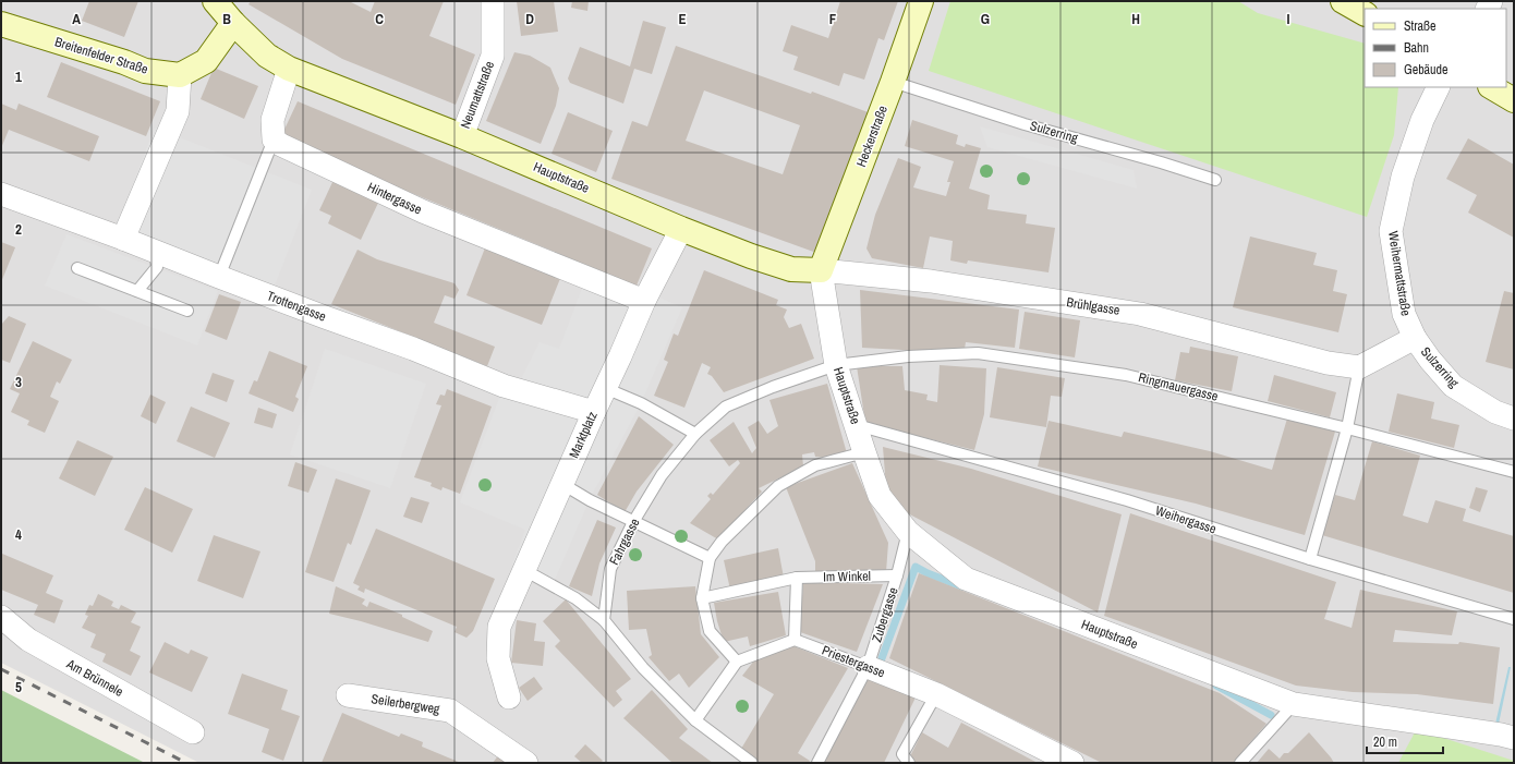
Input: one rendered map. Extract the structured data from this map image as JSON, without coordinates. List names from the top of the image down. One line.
{"streets":{"street":["Breitenfelder Straße","Neumattstraße","Sulzerring","Heckerstraße","Hauptstraße","Hintergasse","Weihermattstraße","Trottengasse","Brühlgasse","Marktplatz","Priestergasse","Am Brünnele","Seilerbergweg"],"lane":["Ringmauergasse","Weihergasse","Fahrgasse","Im Winkel","Zubergasse"]},"crossings":[["Neumattstraße","Hauptstraße"],["Sulzerring","Heckerstraße"],["Sulzerring","Weihermattstraße"],["Heckerstraße","Hauptstraße"],["Heckerstraße","Brühlgasse"],["Hauptstraße","Brühlgasse"],["Hauptstraße","Ringmauergasse"],["Hauptstraße","Marktplatz"],["Hauptstraße","Weihergasse"],["Hauptstraße","Fahrgasse"],["Hauptstraße","Zubergasse"],["Hintergasse","Marktplatz"],["Trottengasse","Marktplatz"],["Ringmauergasse","Fahrgasse"],["Im Winkel","Zubergasse"],["Zubergasse","Priestergasse"]],"legend":["Straße","Bahn","Gebäude"],"scale_bar":"20 m","grid":{"columns":["A","B","C","D","E","F","G","H","I"],"rows":["1","2","3","4","5"]}}
